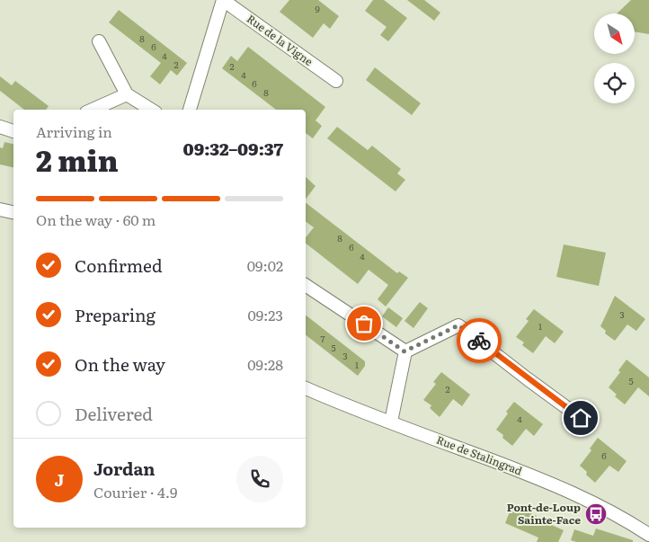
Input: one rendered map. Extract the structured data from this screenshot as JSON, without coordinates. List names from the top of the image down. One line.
{"streets":{"street":["Rue de la Vigne","Rue de Stalingrad"]},"places":{"bus stop":["Pont-de-Loup Sainte-Face"]},"house_numbers":["9","8","6","4","2","2","4","6","8","8","6","4","3","1","7","5","3","1","5","2","4","6"],"north":"bottom right","page":{"heading":["2 min","Arriving in","09:32–09:37"],"panel":["Jordan","Courier · 4.9"],"bar":"On the way · 60 m","list":[["Confirmed","09:02"],["Preparing","09:23"],["On the way","09:28"],"Delivered"],"round":"J"}}
